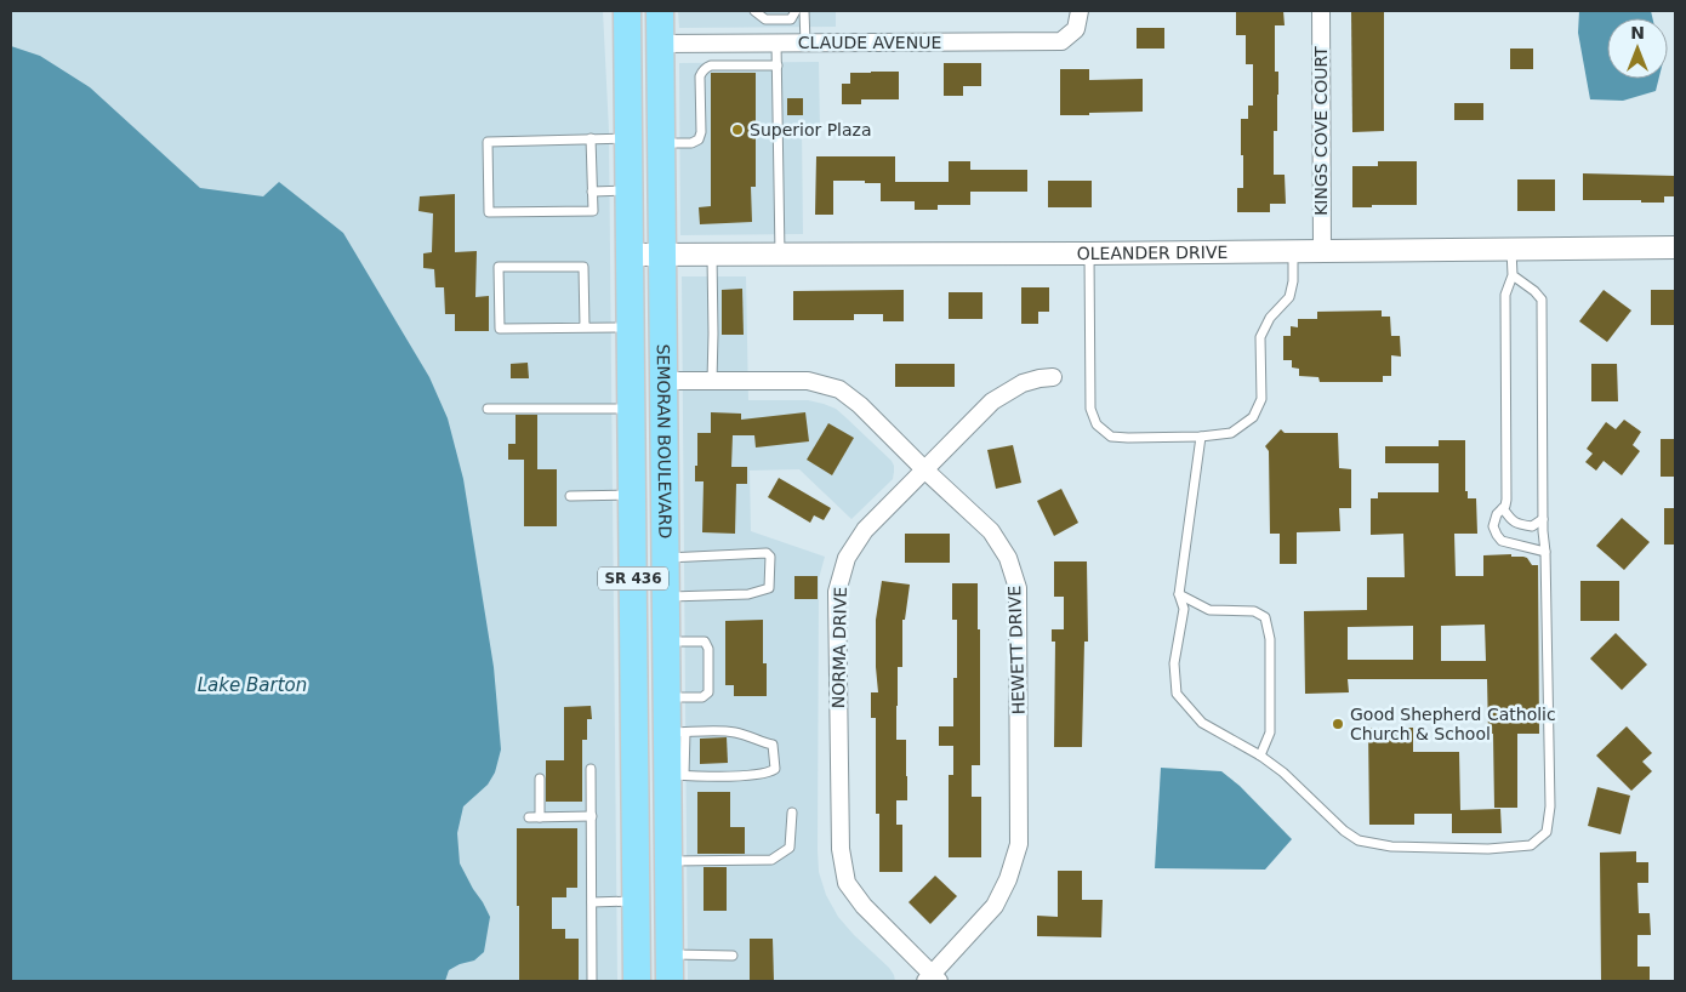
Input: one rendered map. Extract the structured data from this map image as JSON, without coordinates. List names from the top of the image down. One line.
{"streets":{"main road":["SEMORAN BOULEVARD","SR 436"],"street":["CLAUDE AVENUE","KINGS COVE COURT","OLEANDER DRIVE","NORMA DRIVE","HEWETT DRIVE"]},"crossings":[["CLAUDE AVENUE","SEMORAN BOULEVARD"],["KINGS COVE COURT","OLEANDER DRIVE"],["OLEANDER DRIVE","SEMORAN BOULEVARD"],["SEMORAN BOULEVARD","HEWETT DRIVE"],["NORMA DRIVE","HEWETT DRIVE"]],"water":["Lake Barton"],"places":["Superior Plaza","Good Shepherd Catholic Church & School"],"north":"top"}
